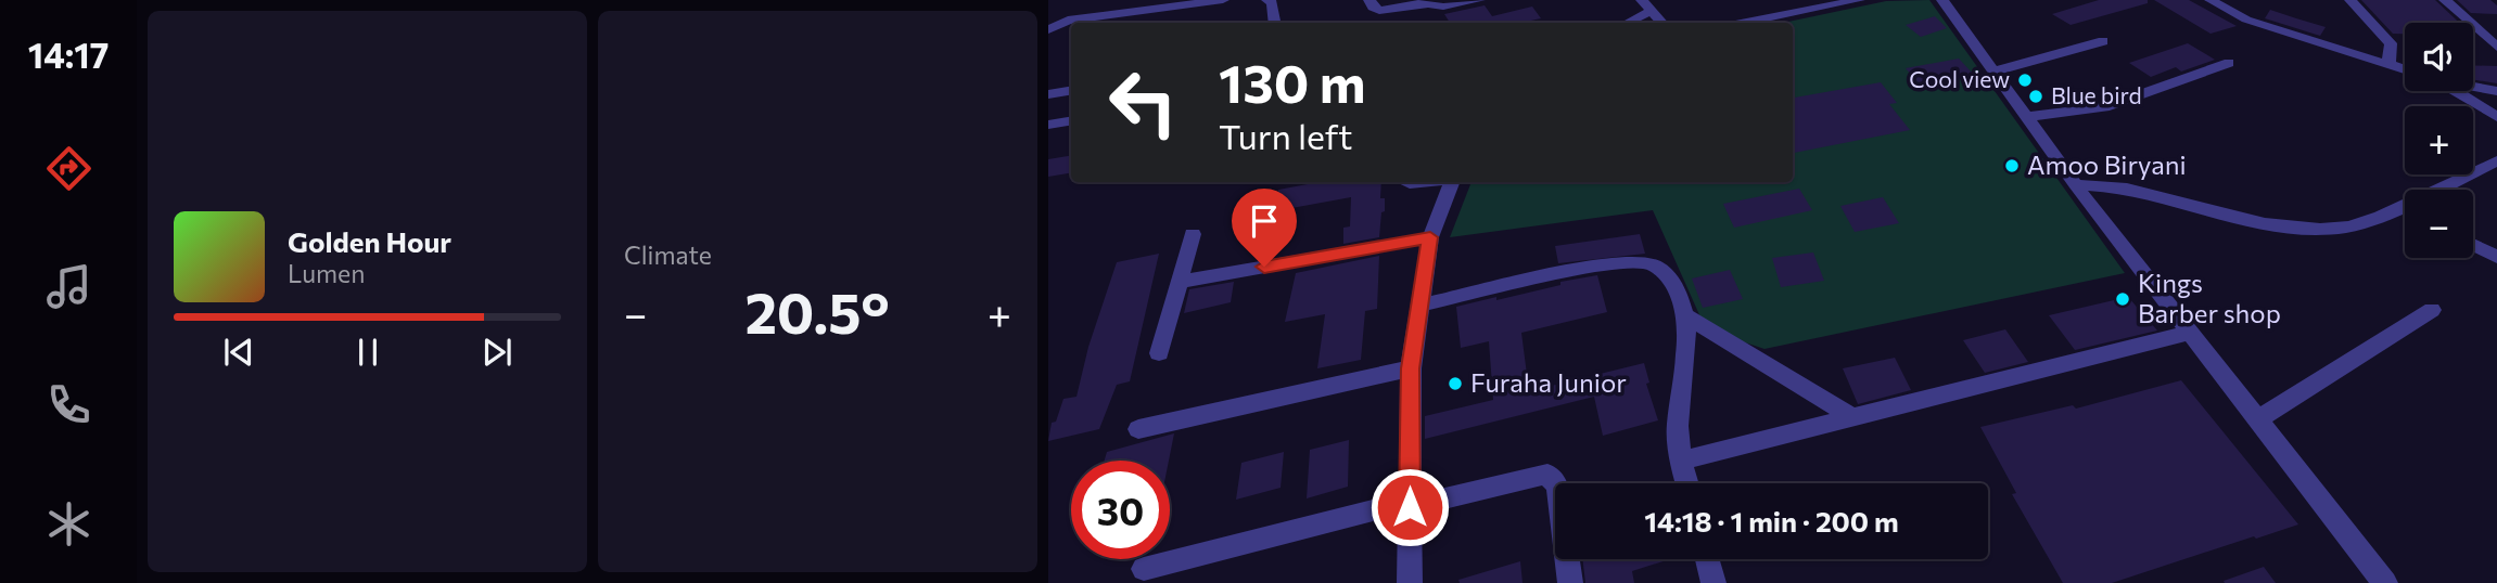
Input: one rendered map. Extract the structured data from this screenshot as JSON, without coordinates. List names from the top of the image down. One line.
{"places":["Cool view","Blue bird","Amoo Biryani","Kings Barber shop","Furaha Junior"],"page":{"tabs":"14:17","tile":"Climate","map_buttons":["+","−"],"turn":["130 m","Turn left"],"song":["Golden Hour","Lumen"],"heat":["−","20.5°","+"],"limit":"30","trip":"14:18 · 1 min · 200 m"}}
